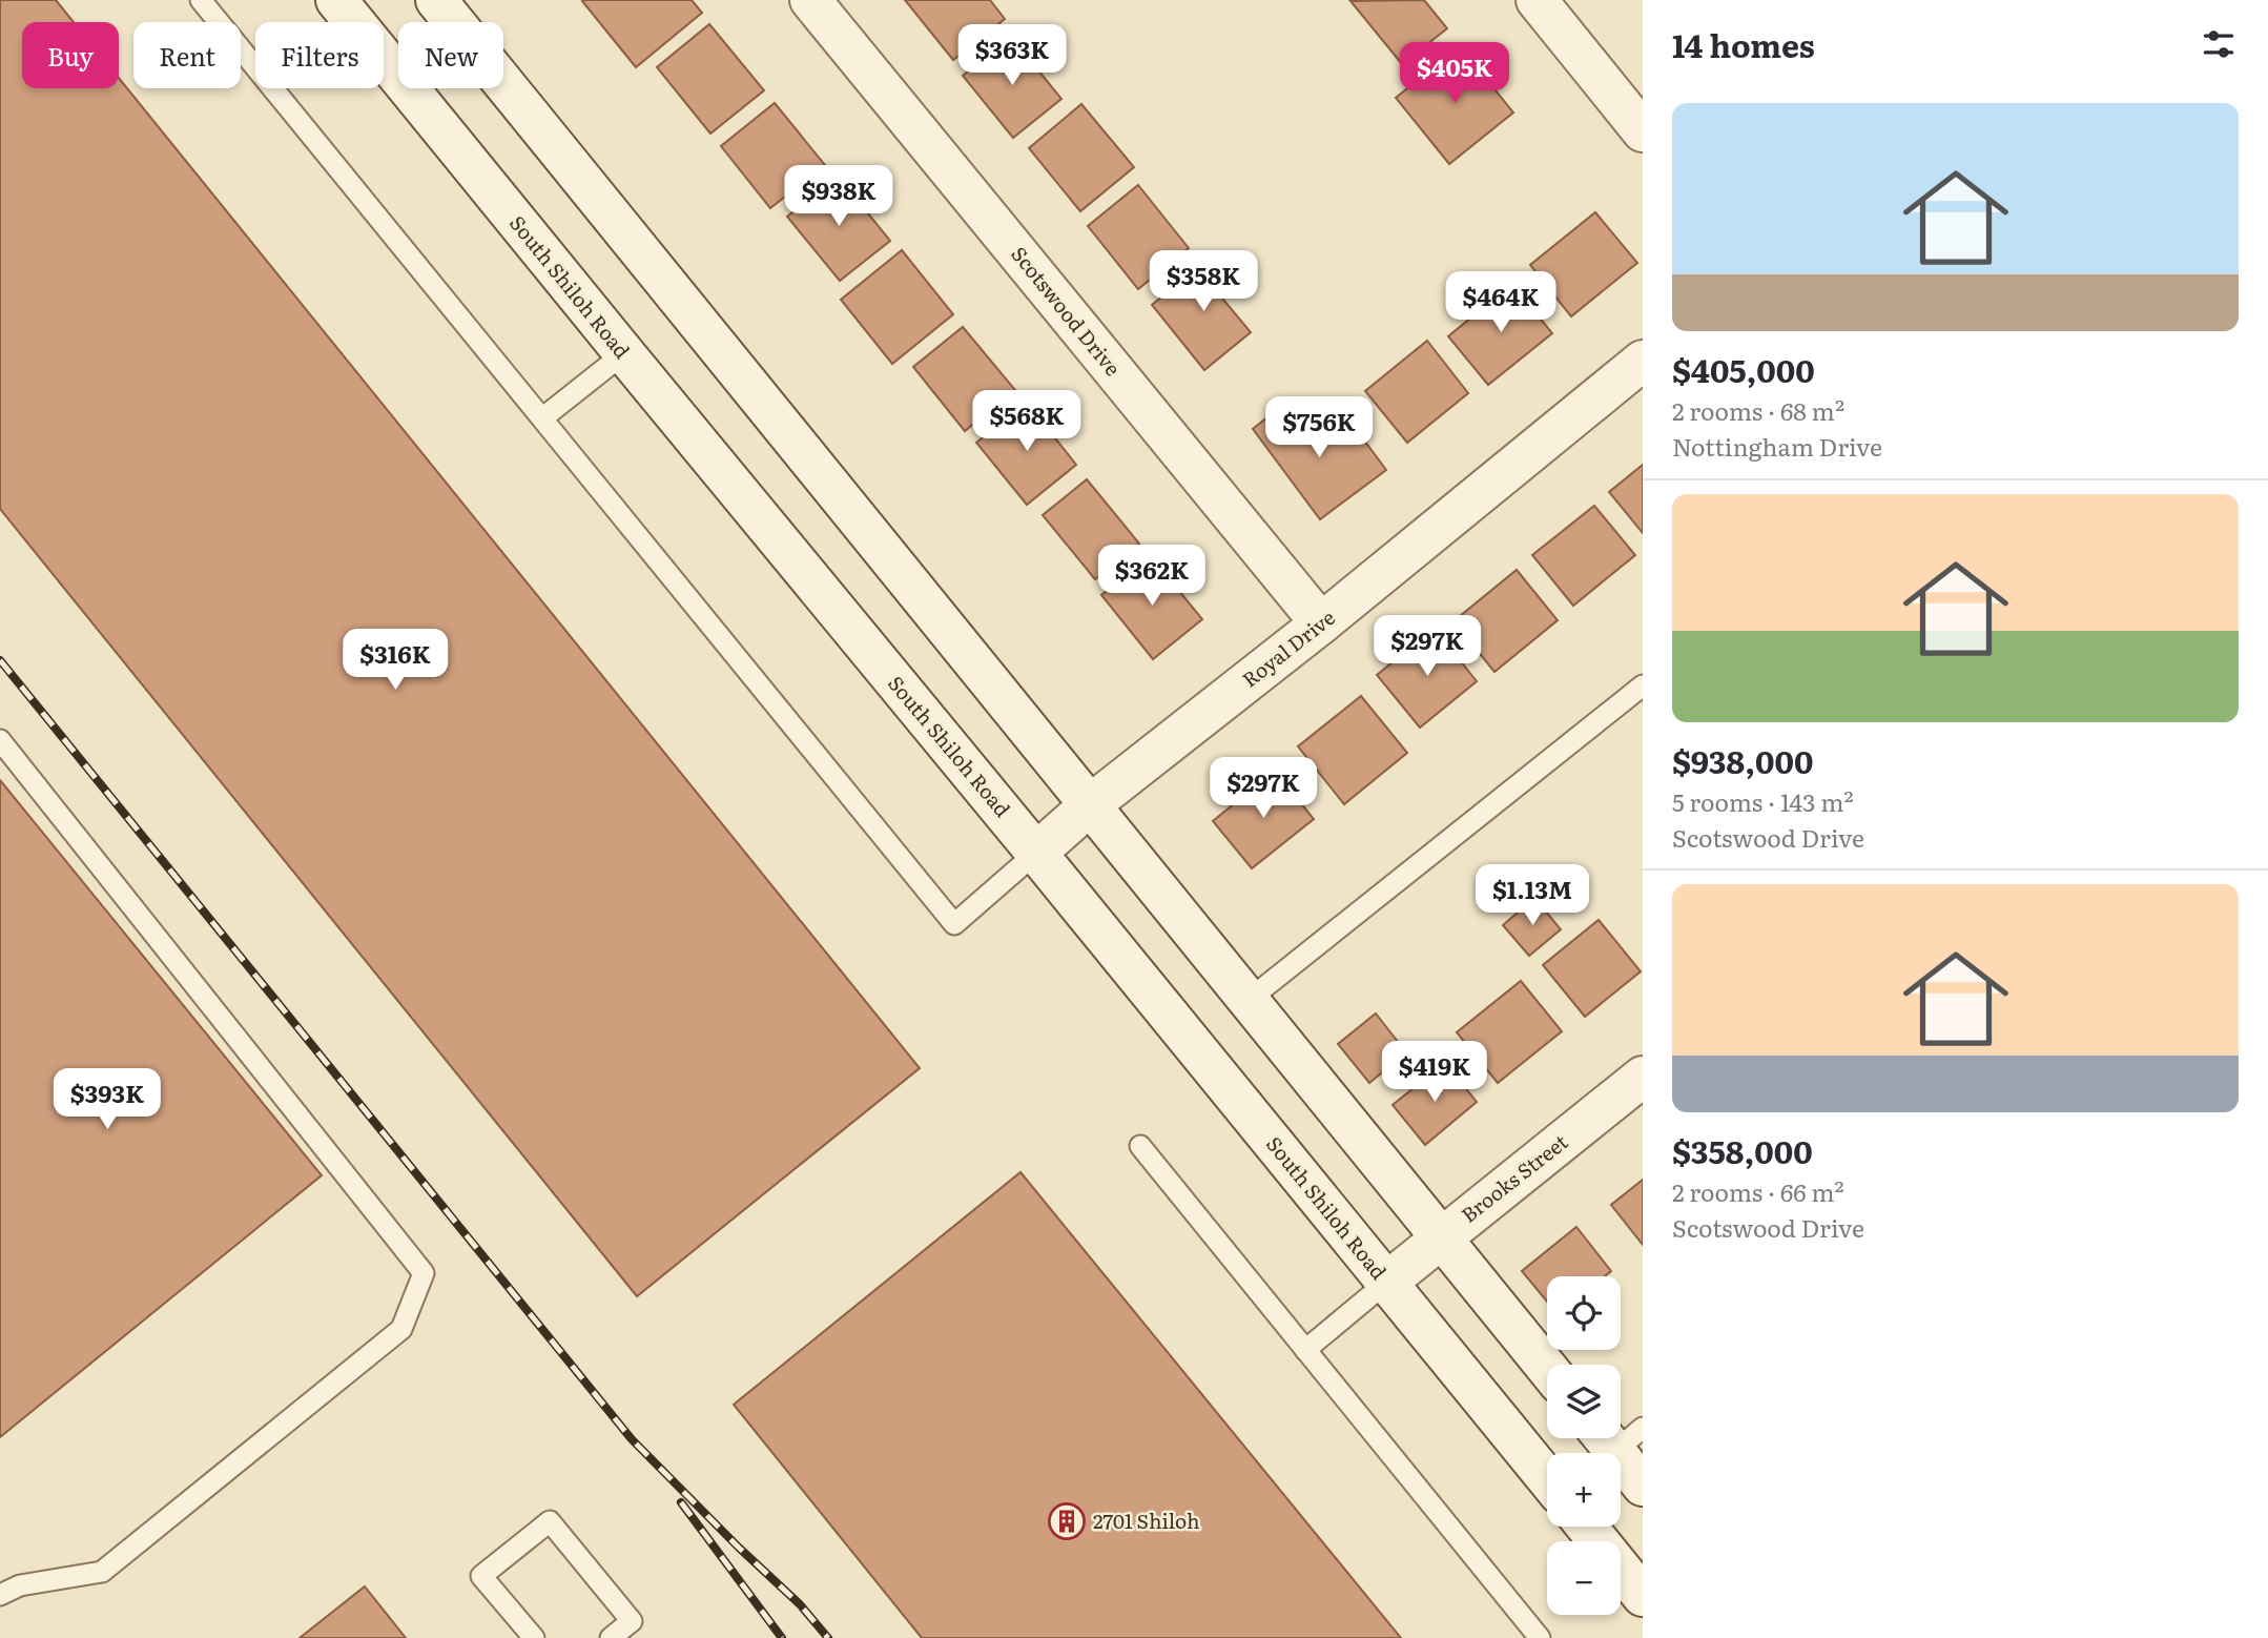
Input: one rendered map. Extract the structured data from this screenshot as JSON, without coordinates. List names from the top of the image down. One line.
{"streets":{"main road":["South Shiloh Road","Scotswood Drive","Royal Drive","Brooks Street"]},"crossings":[["South Shiloh Road","Royal Drive"],["South Shiloh Road","Brooks Street"],["Scotswood Drive","Royal Drive"]],"places":{"building":["2701 Shiloh"]},"page":{"heading":"14 homes","chip":["Buy","Rent","Filters","New"],"price":["$363K","$405K","$938K","$358K","$464K","$568K","$756K","$362K","$297K","$316K","$297K","$1.13M","$419K","$393K"],"list":[{"name":"$405,000","note":"2 rooms · 68 m² · Nottingham Drive"},{"name":"$938,000","note":"5 rooms · 143 m² · Scotswood Drive"},{"name":"$358,000","note":"2 rooms · 66 m² · Scotswood Drive"}],"map_buttons":["+","−"]}}
